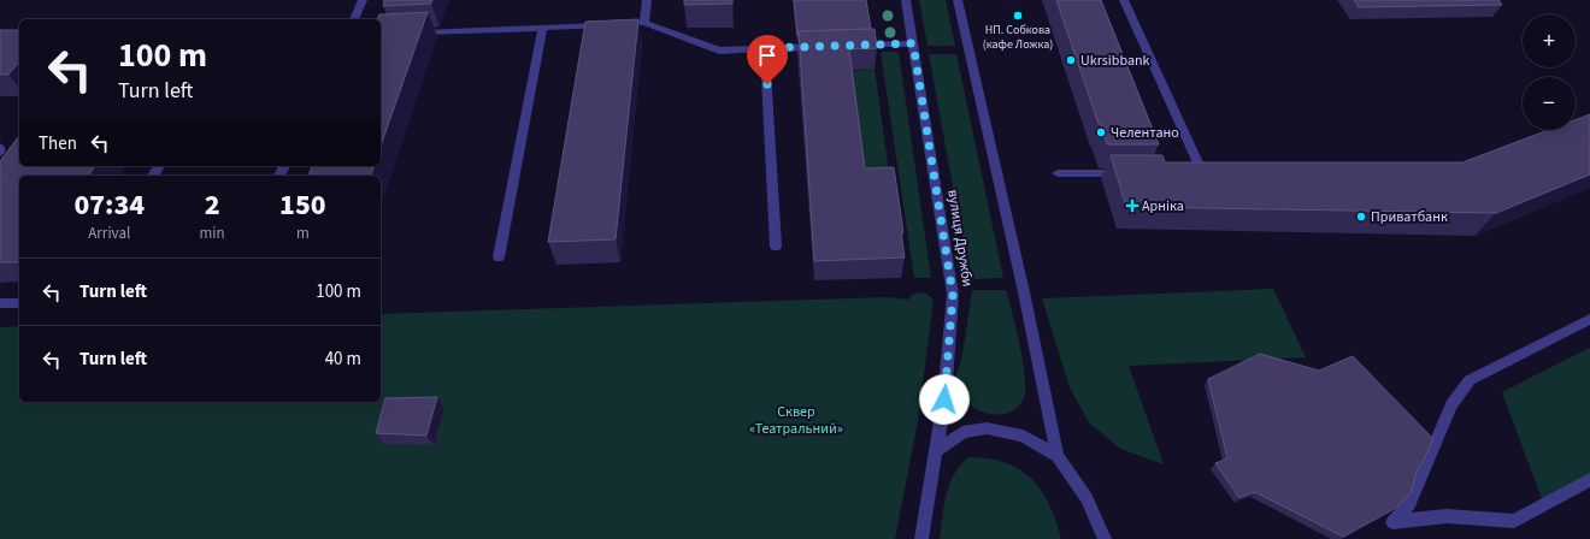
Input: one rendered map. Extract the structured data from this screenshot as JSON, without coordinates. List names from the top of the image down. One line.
{"streets":{"street":["вулиця Дружби"]},"parks":["Сквер «Театральний»"],"places":{"other":["НП. Собкова (кафе Ложка)","Ukrsibbank","Челентано","Приватбанк"],"health":["Арніка"]},"page":{"map_buttons":["+","−"],"turn":["100 m","Turn left"],"then":"Then","eta":["07:34","Arrival","2","min","150","m"],"list":[{"name":"Turn left","value":"100 m"},{"name":"Turn left","value":"40 m"}]}}
